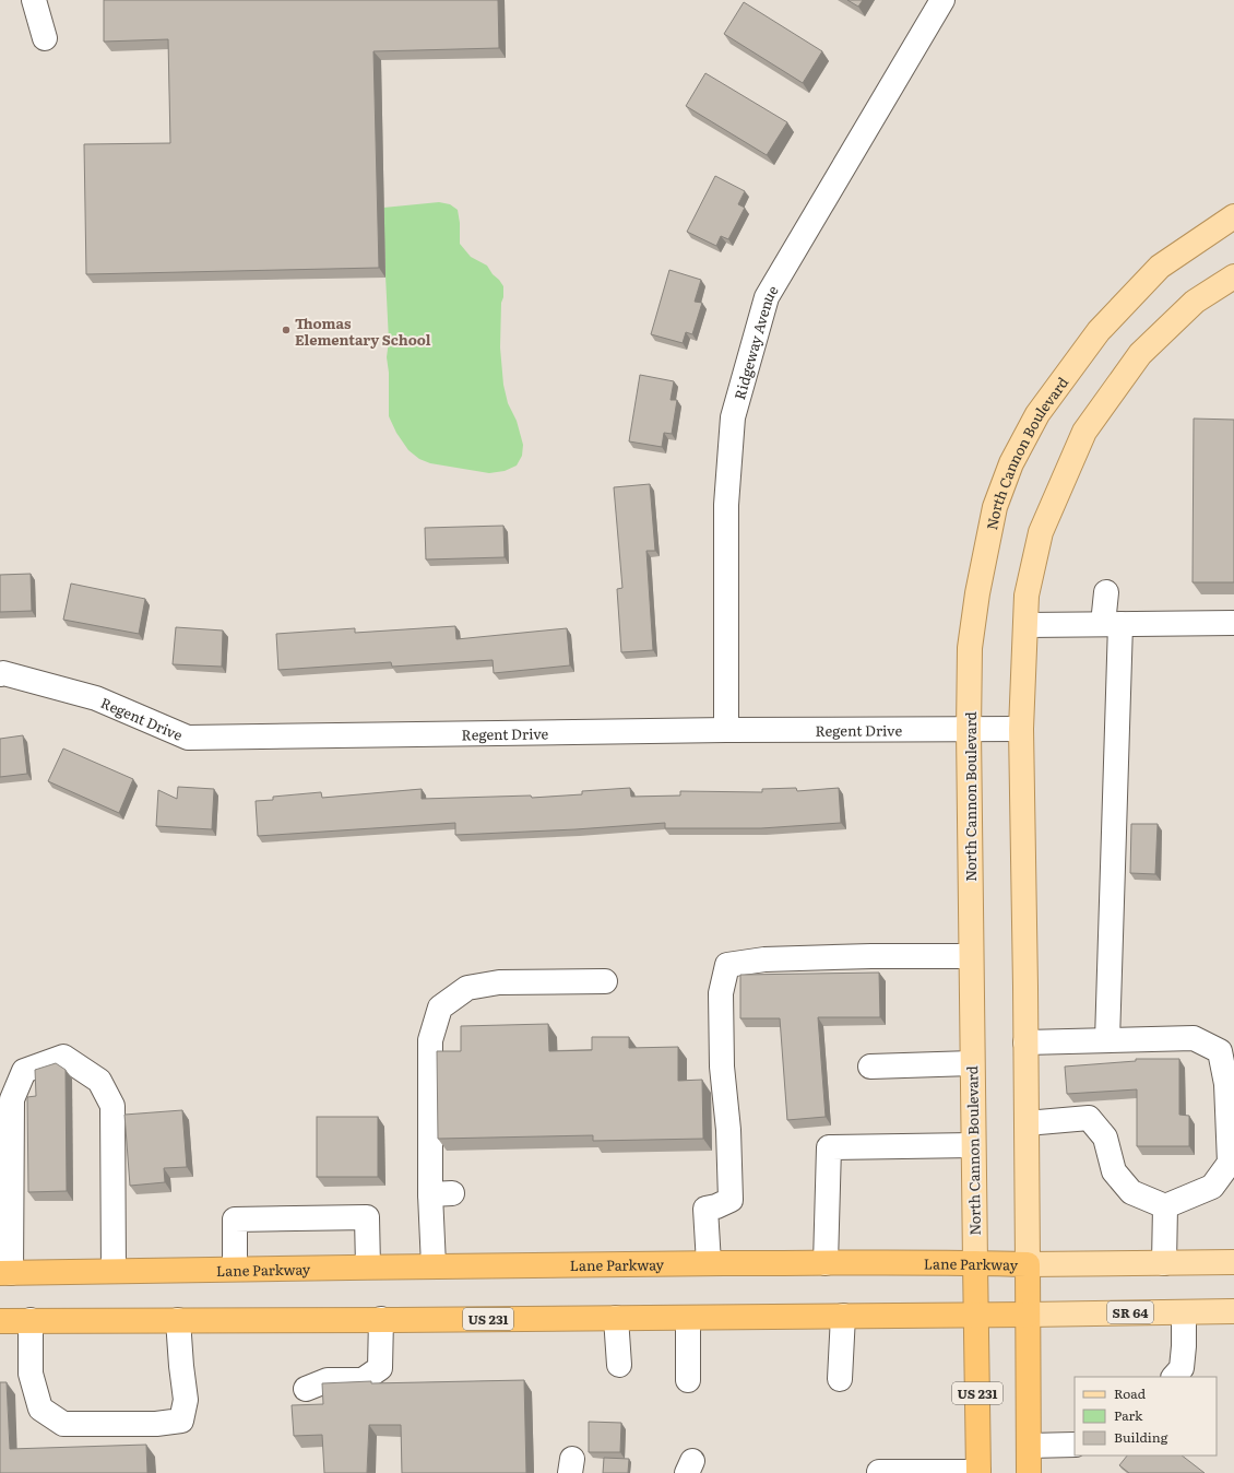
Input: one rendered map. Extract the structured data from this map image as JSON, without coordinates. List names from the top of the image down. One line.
{"streets":{"highway":["North Cannon Boulevard","Lane Parkway","US 231"],"main road":["SR 64"],"street":["Ridgeway Avenue","Regent Drive"]},"crossings":[["Ridgeway Avenue","Regent Drive"],["North Cannon Boulevard","Regent Drive"],["North Cannon Boulevard","Lane Parkway"],["North Cannon Boulevard","US 231"]],"places":["Thomas Elementary School"],"legend":["Road","Park","Building"]}
